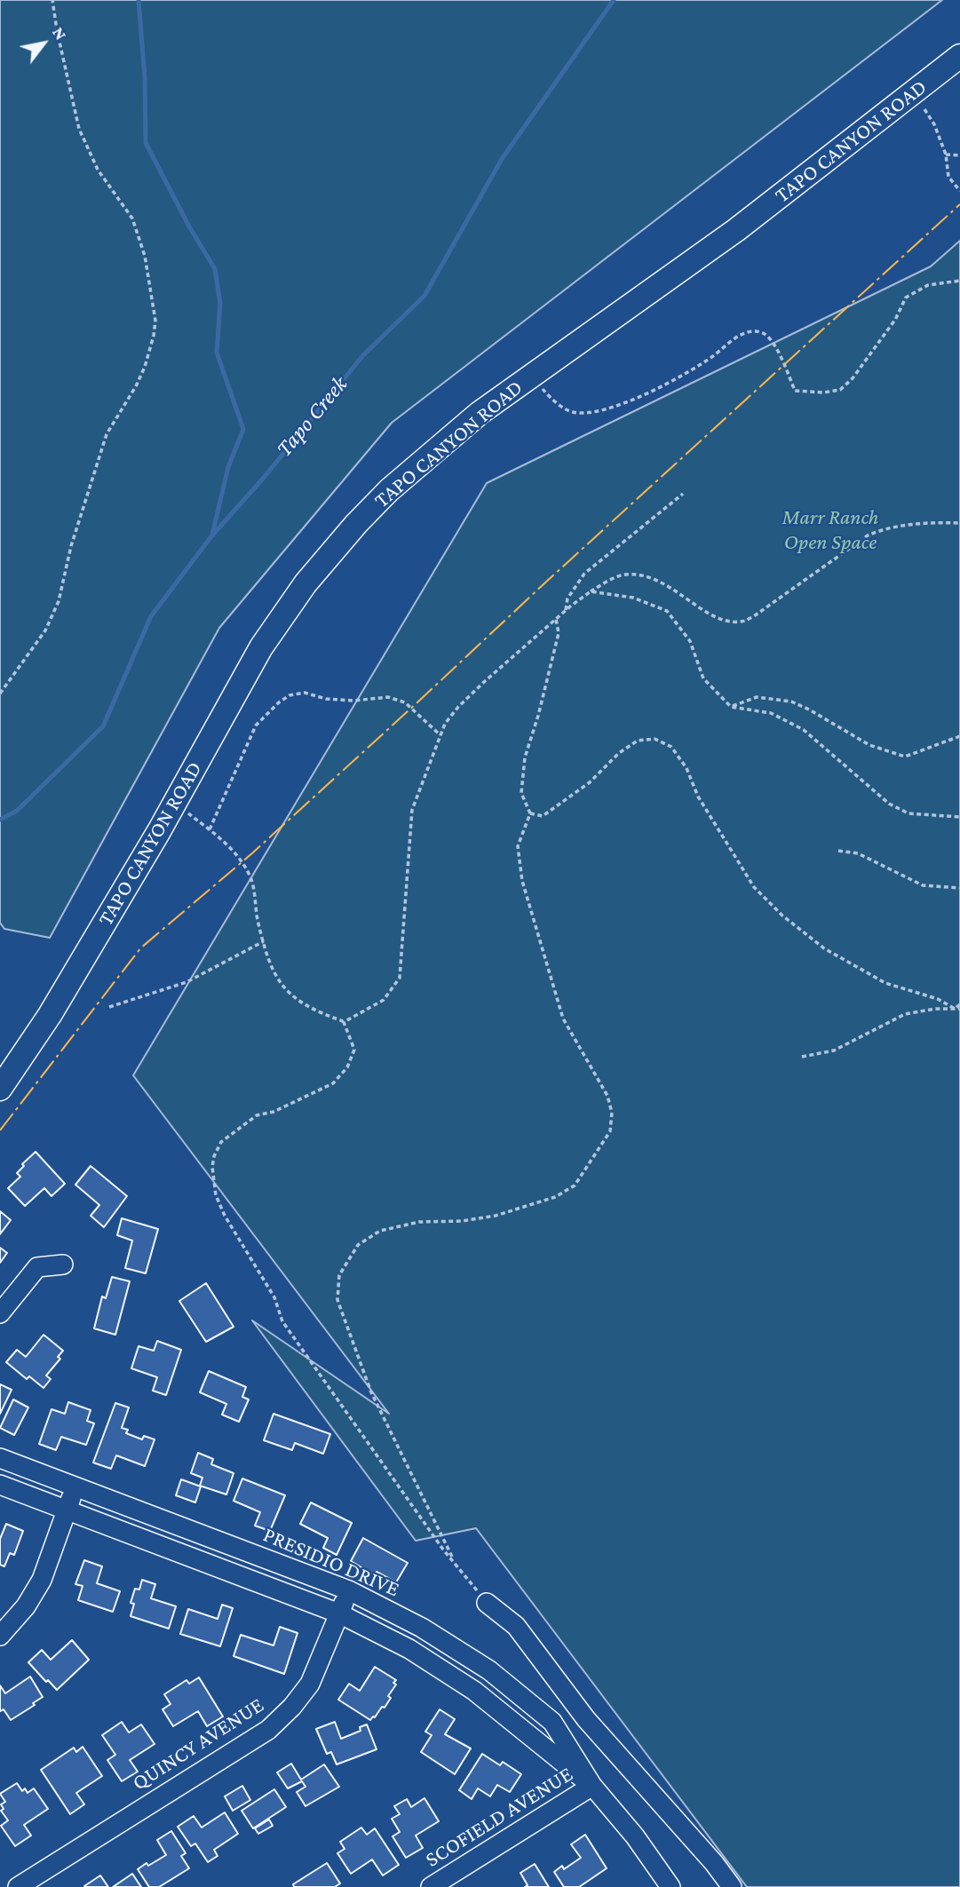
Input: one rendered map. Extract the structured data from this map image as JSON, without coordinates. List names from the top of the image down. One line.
{"streets":{"main road":["TAPO CANYON ROAD"],"street":["PRESIDIO DRIVE","QUINCY AVENUE","SCOFIELD AVENUE"]},"crossings":[["PRESIDIO DRIVE","QUINCY AVENUE"],["PRESIDIO DRIVE","SCOFIELD AVENUE"]],"water":["Tapo Creek"],"parks":["Marr Ranch Open Space"],"north":"top right"}
